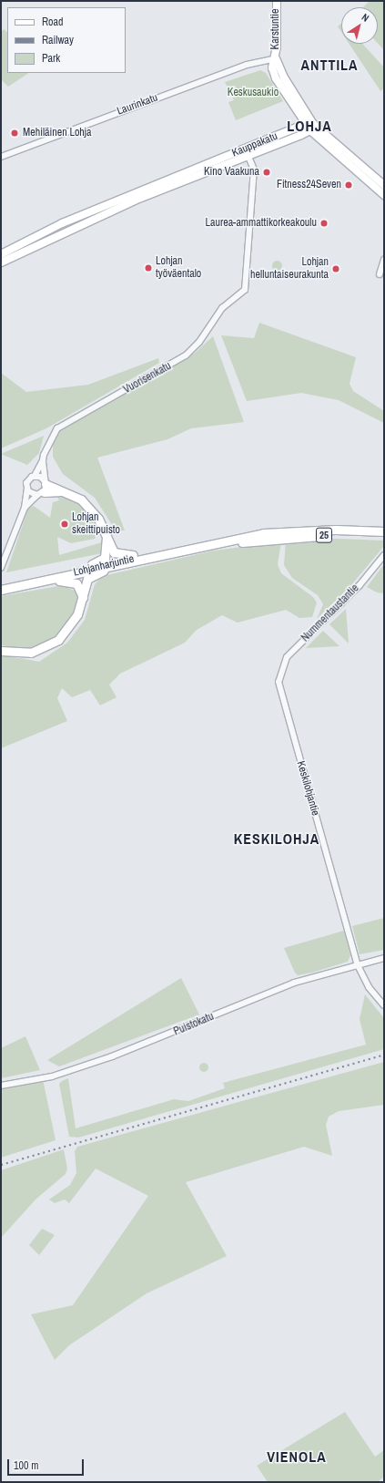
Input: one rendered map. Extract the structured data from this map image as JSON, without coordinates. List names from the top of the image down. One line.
{"streets":{"highway":["25","Lohjanharjuntie"],"main road":["Karstuntie","Kauppakatu"],"street":["Laurinkatu","Vuorisenkatu","Nummentaustantie","Keskilohjantie","Puistokatu"]},"crossings":[["Karstuntie","Laurinkatu"],["Karstuntie","Kauppakatu"],["Kauppakatu","Vuorisenkatu"],["Nummentaustantie","Keskilohjantie"],["Keskilohjantie","Puistokatu"]],"districts":["ANTTILA","LOHJA","KESKILOHJA","VIENOLA"],"parks":["Keskusaukio"],"places":["Mehiläinen Lohja","Kino Vaakuna","Fitness24Seven","Laurea-ammattikorkeakoulu","Lohjan työväentalo","Lohjan helluntaiseurakunta","Lohjan skeittipuisto"],"legend":["Road","Railway","Park"],"scale_bar":"100 m","north":"top right"}
